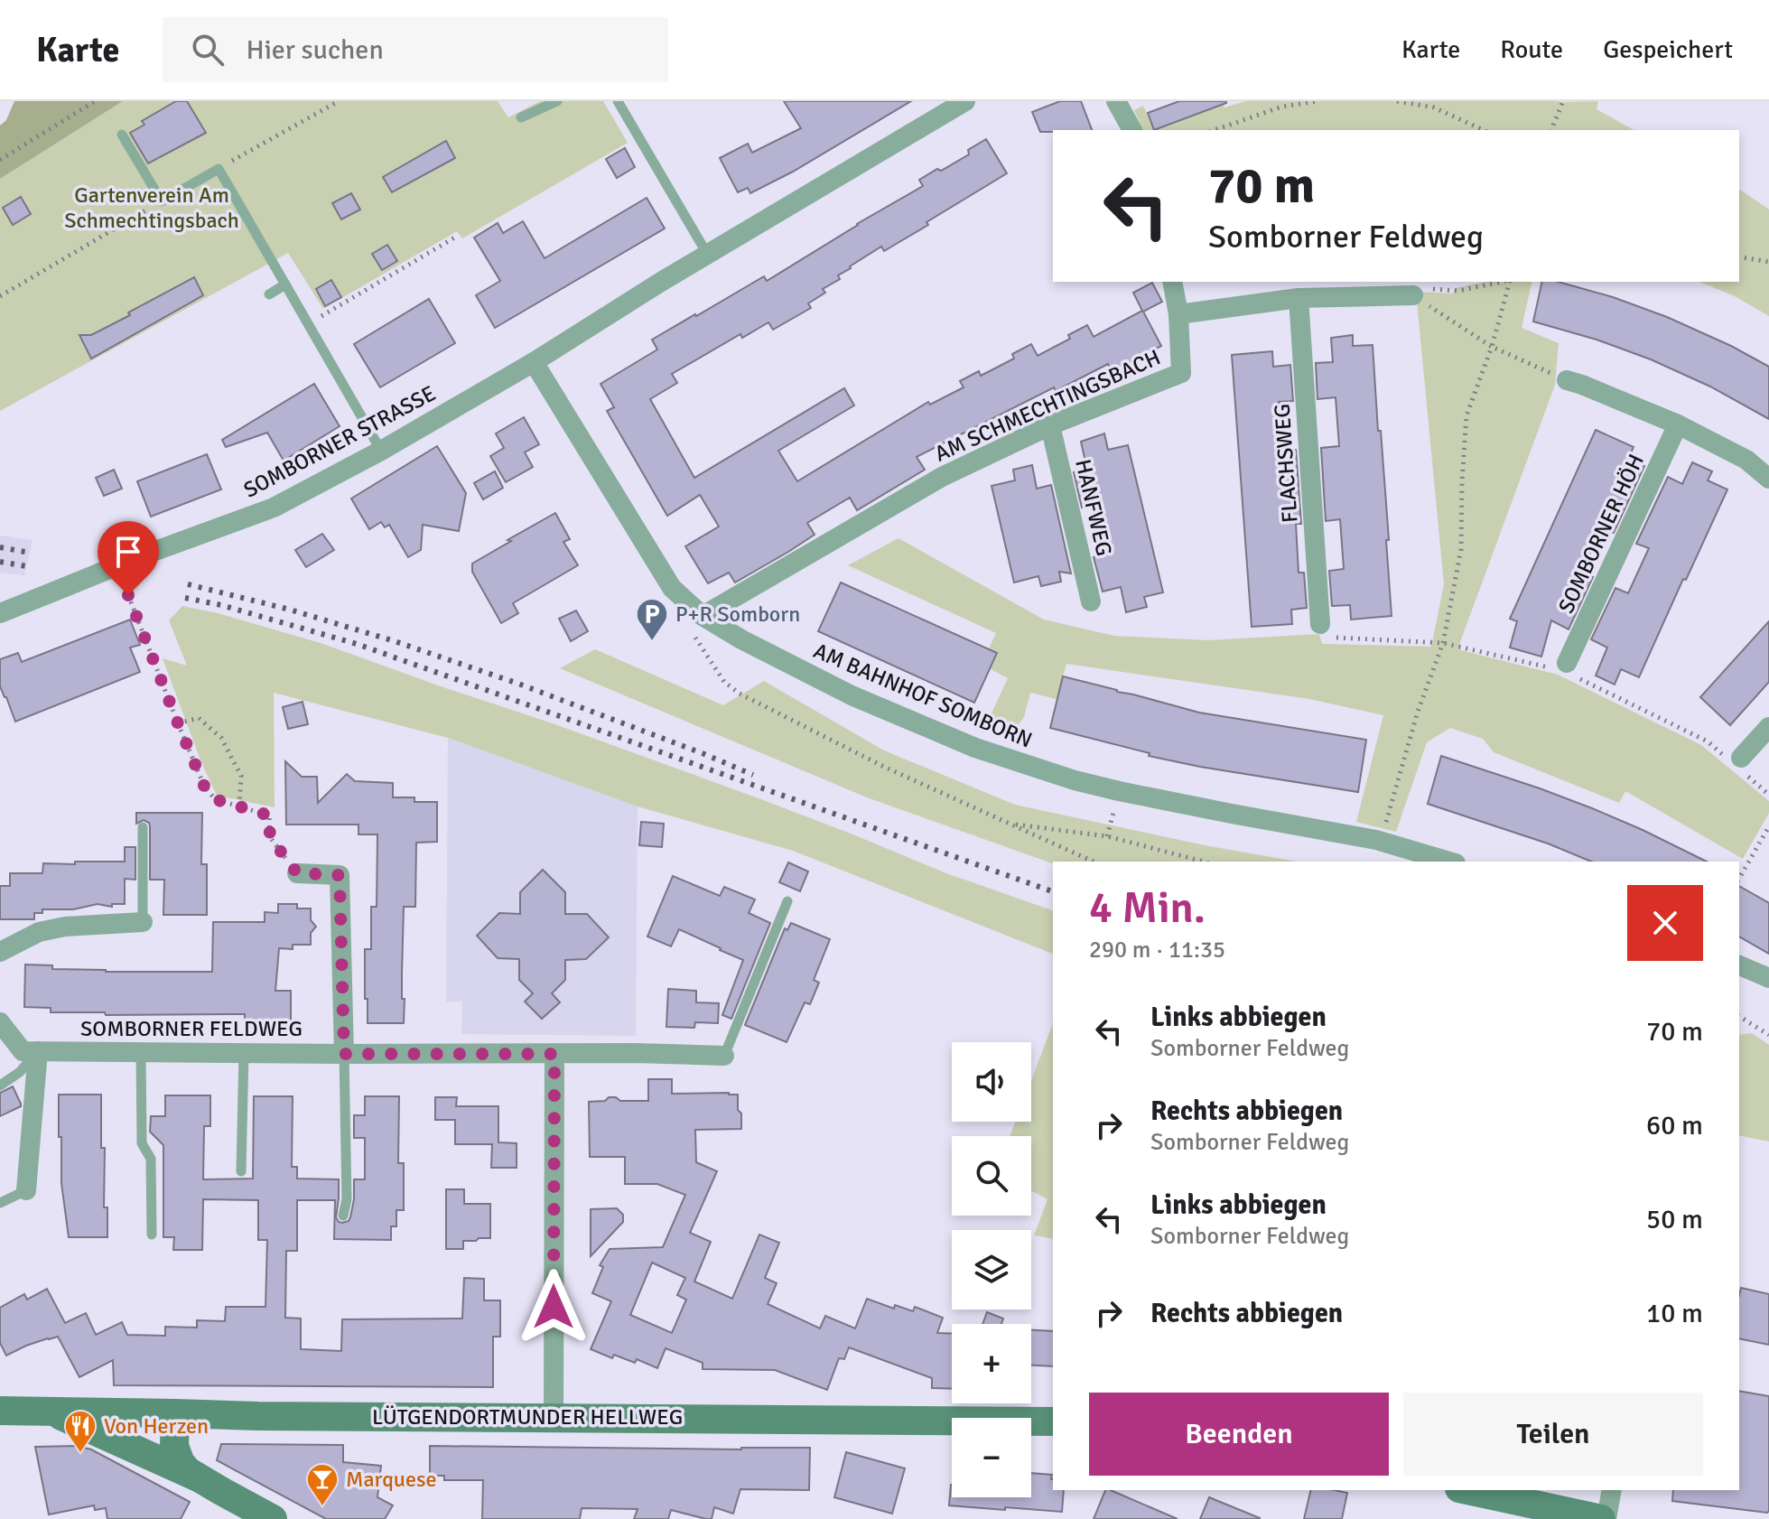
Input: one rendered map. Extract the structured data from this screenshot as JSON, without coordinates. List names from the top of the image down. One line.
{"streets":{"main road":["LÜTGENDORTMUNDER HELLWEG"],"street":["AM SCHMECHTINGSBACH","SOMBORNER STRASSE","FLACHSWEG","HANFWEG","SOMBORNER HÖH","AM BAHNHOF SOMBORN","SOMBORNER FELDWEG"]},"crossings":[["AM SCHMECHTINGSBACH","HANFWEG"],["AM SCHMECHTINGSBACH","AM BAHNHOF SOMBORN"],["SOMBORNER STRASSE","AM BAHNHOF SOMBORN"]],"parks":["Gartenverein Am Schmechtingsbach"],"places":{"parking":["P+R Somborn"],"restaurant":["Von Herzen"],"bar":["Marquese"]},"page":{"header":"Karte","search":"Hier suchen","nav":["Karte","Route","Gespeichert"],"turn":["70 m","Somborner Feldweg"],"heading":["4 Min.","290 m · 11:35"],"list":[{"name":"Links abbiegen","note":"Somborner Feldweg","value":"70 m"},{"name":"Rechts abbiegen","note":"Somborner Feldweg","value":"60 m"},{"name":"Links abbiegen","note":"Somborner Feldweg","value":"50 m"},{"name":"Rechts abbiegen","value":"10 m"}],"map_buttons":["+","−"],"buttons":["Beenden","Teilen"]}}
